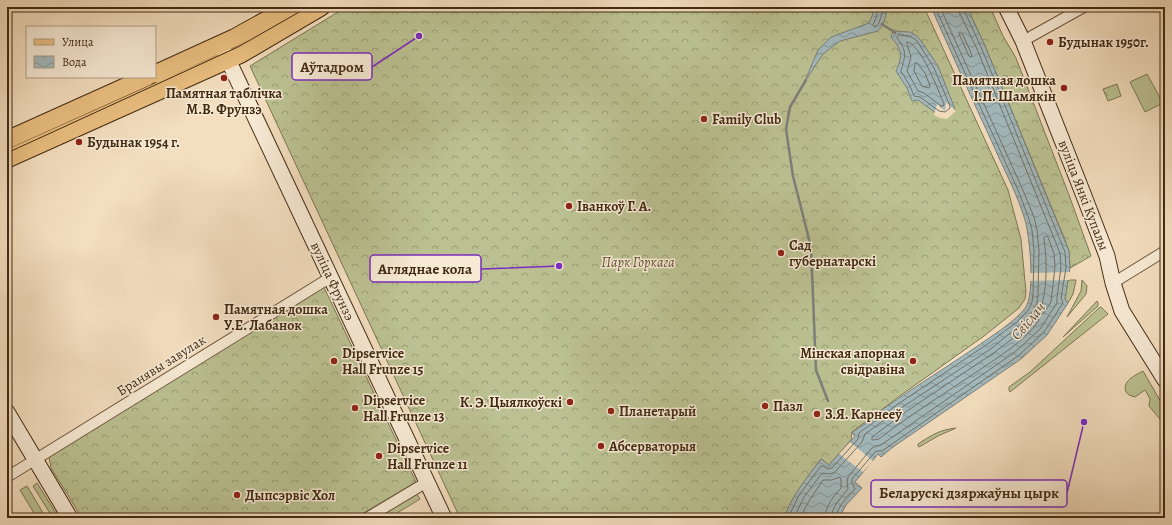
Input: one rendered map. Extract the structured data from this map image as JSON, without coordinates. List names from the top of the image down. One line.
{"streets":{"main road":["вуліца Янкі Купалы","вуліца Фрунзэ"],"street":["Бранявы завулак"]},"crossings":[["вуліца Фрунзэ","Бранявы завулак"]],"water":["Свіслач"],"parks":["Парк Горкага"],"places":["Аўтадром","Будынак 1950г.","Памятная таблічка М.В. Фрунзэ","Памятная дошка І.П. Шамякін","Family Club","Будынак 1954 г.","Іванкоў Г. А.","Сад губернатарскі","Агляднае кола","Памятная дошка У.Е. Лабанок","Dipservice Hall Frunze 15","Мінская апорная свідравіна","К. Э. Цыялкоўскі","Пазл","Dipservice Hall Frunze 13","Планетарый","З.Я. Карнееў","Беларускі дзяржаўны цырк","Абсерваторыя","Dipservice Hall Frunze 11","Дыпсэрвіс Хол"],"legend":["Улица","Вода"]}
